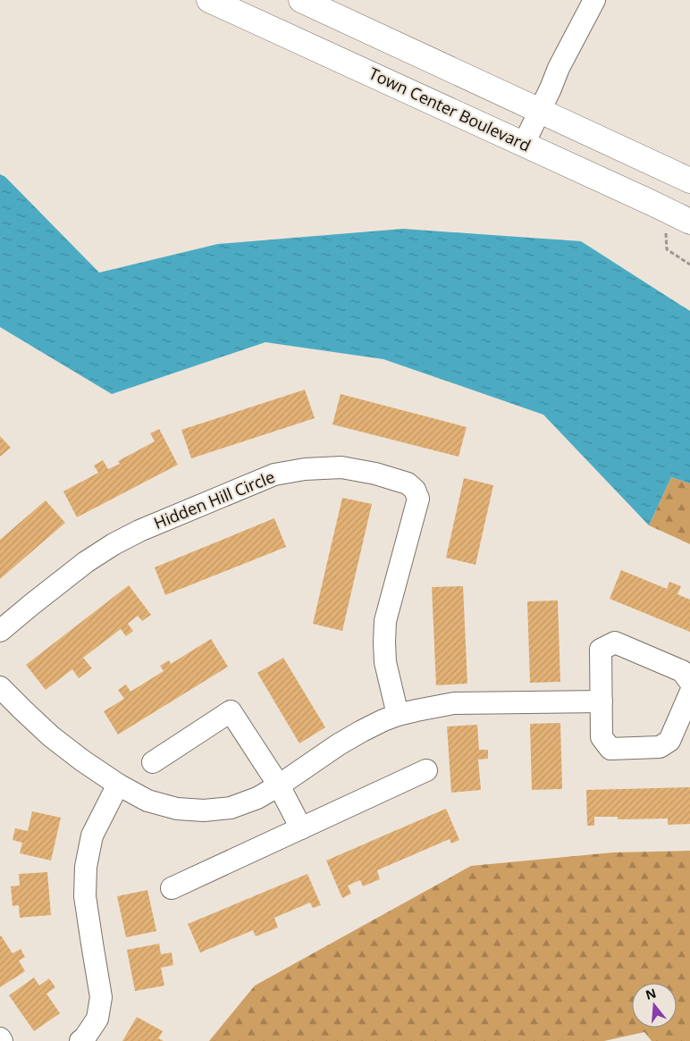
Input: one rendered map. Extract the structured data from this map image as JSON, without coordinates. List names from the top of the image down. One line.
{"streets":{"street":["Town Center Boulevard","Hidden Hill Circle"]},"north":"top"}
